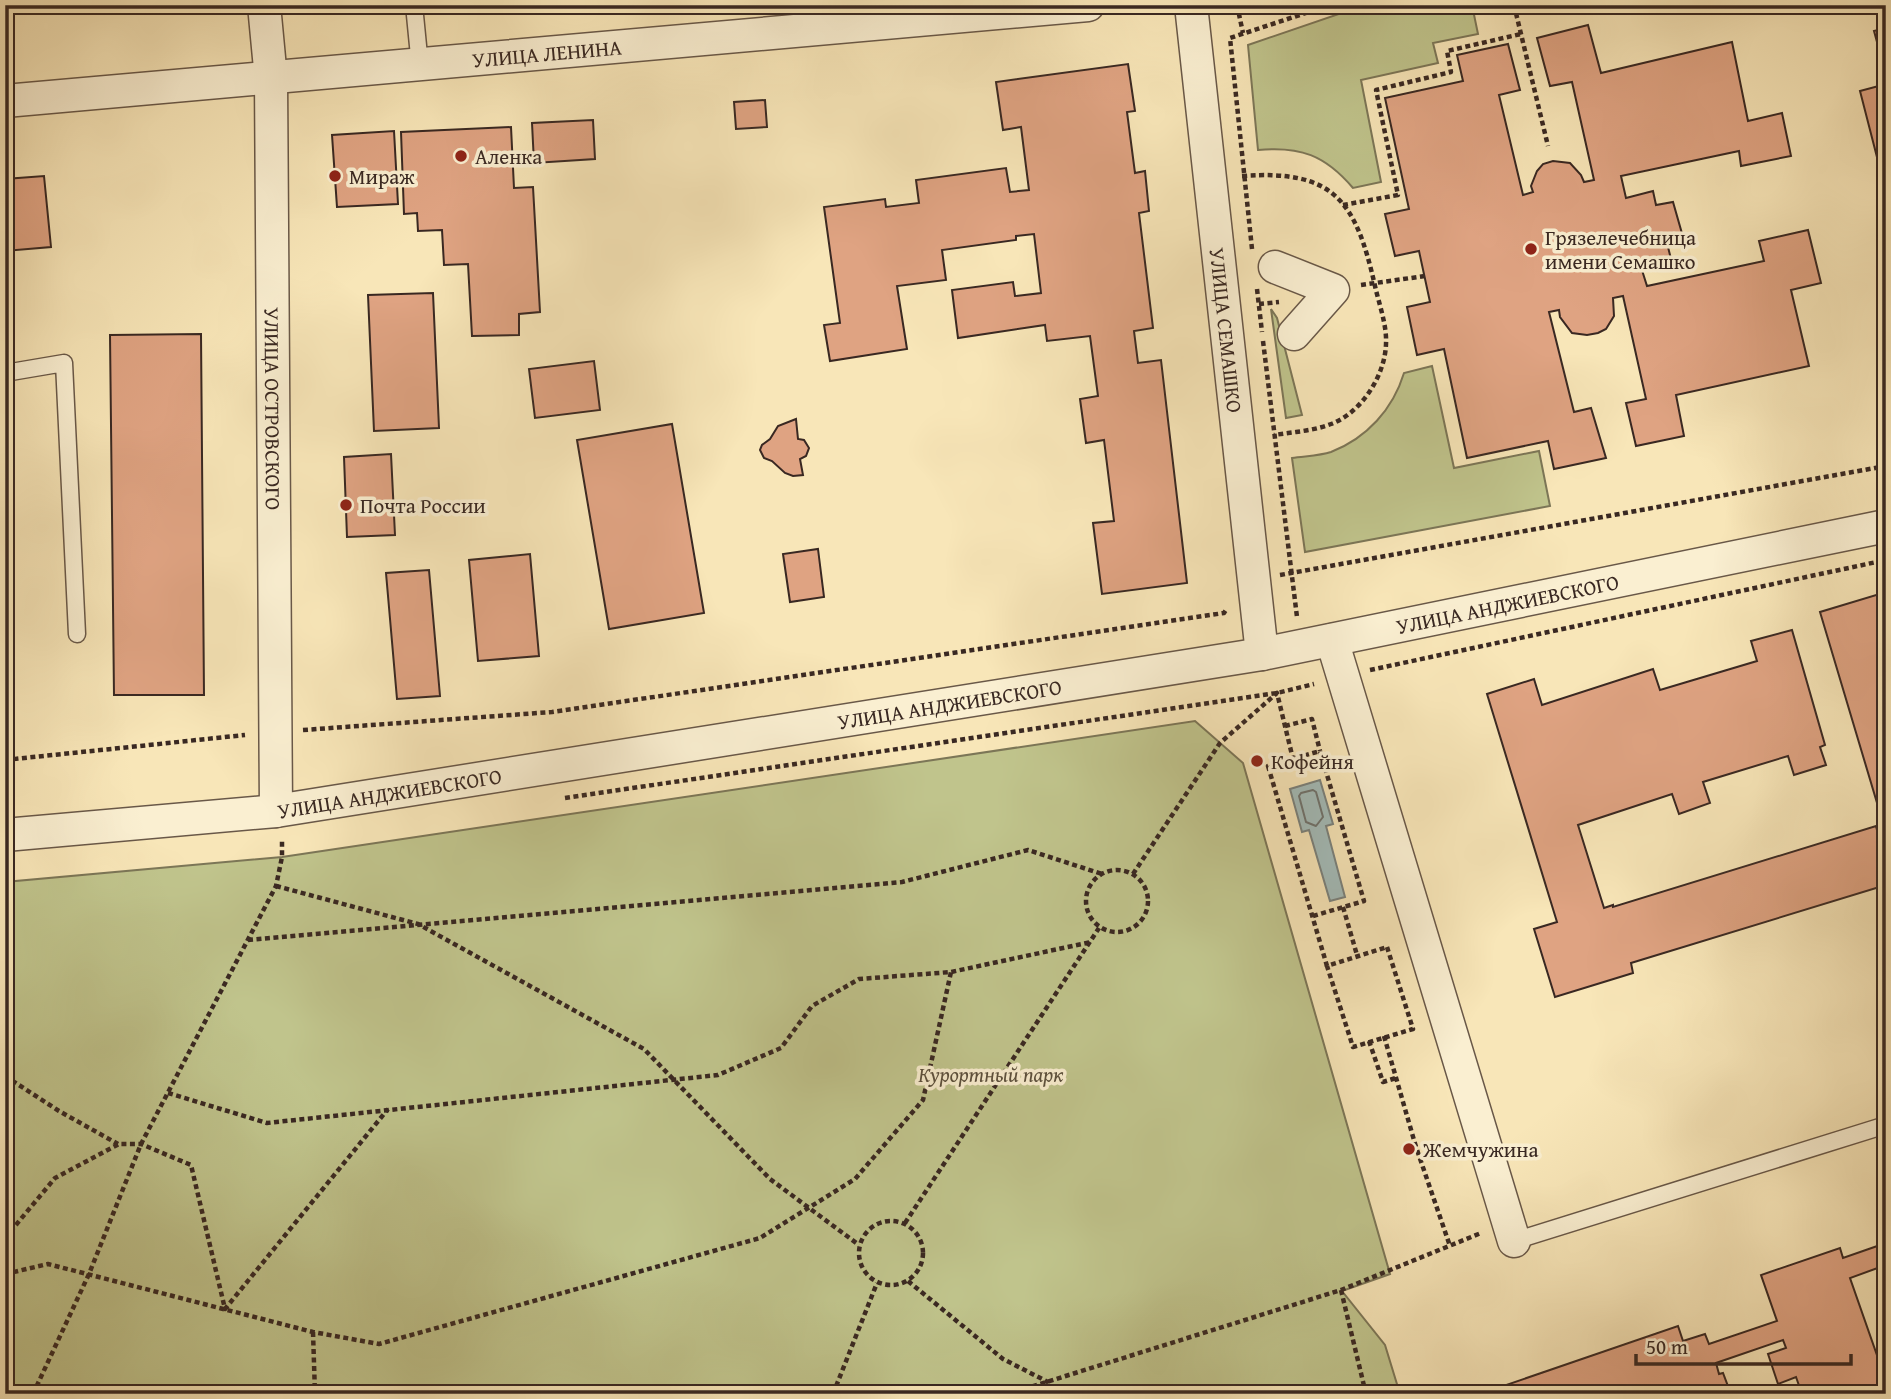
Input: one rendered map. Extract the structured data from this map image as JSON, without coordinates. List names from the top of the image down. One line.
{"streets":{"street":["УЛИЦА ЛЕНИНА","УЛИЦА СЕМАШКО","УЛИЦА ОСТРОВСКОГО","УЛИЦА АНДЖИЕВСКОГО"]},"crossings":[["УЛИЦА ЛЕНИНА","УЛИЦА ОСТРОВСКОГО"],["УЛИЦА СЕМАШКО","УЛИЦА АНДЖИЕВСКОГО"],["УЛИЦА ОСТРОВСКОГО","УЛИЦА АНДЖИЕВСКОГО"]],"parks":["Курортный парк"],"places":["Аленка","Мираж","Грязелечебница имени Семашко","Почта России","Кофейня","Жемчужина"],"scale_bar":"50 m"}
